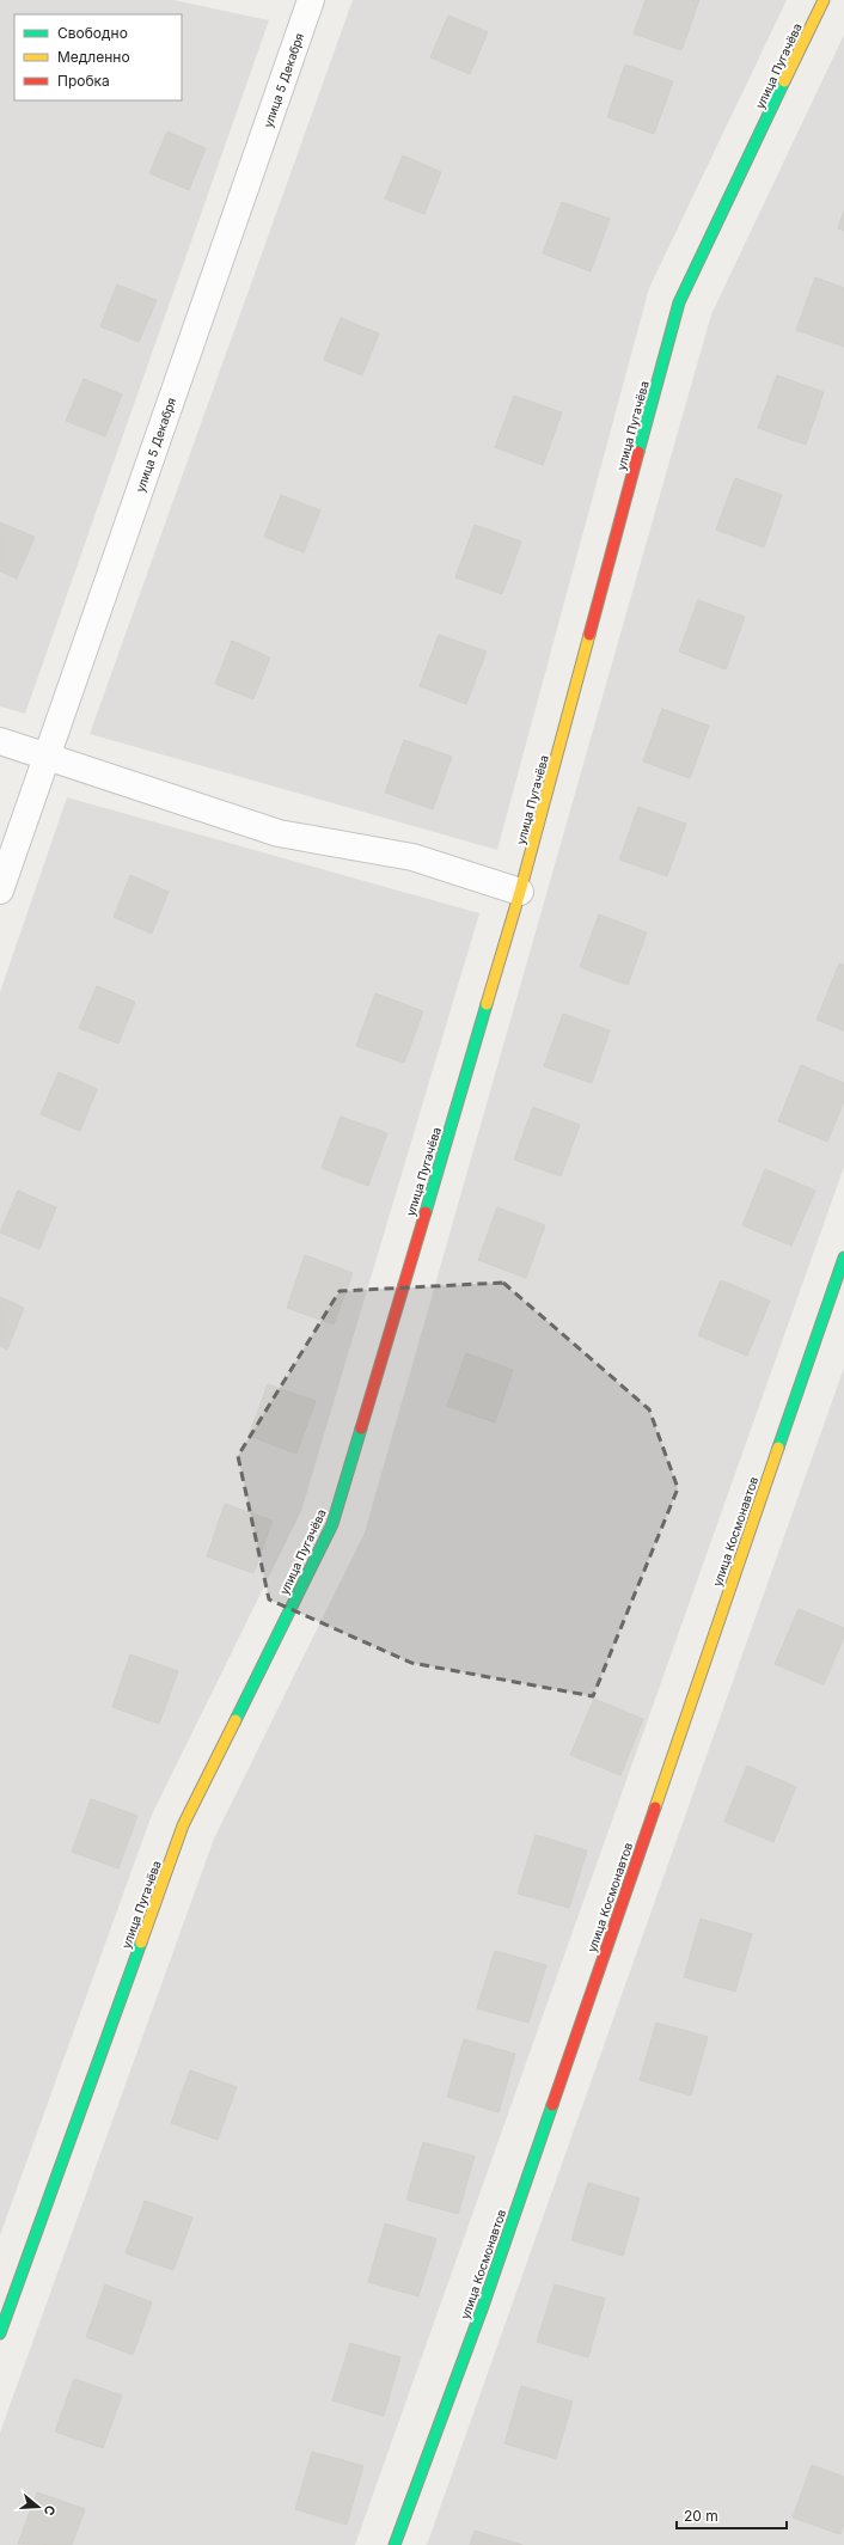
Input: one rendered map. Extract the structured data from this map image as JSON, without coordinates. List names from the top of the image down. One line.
{"streets":{"street":["улица Пугачёва","улица 5 Декабря","улица Космонавтов"]},"legend":["Свободно","Медленно","Пробка"],"scale_bar":"20 m","north":"right"}
